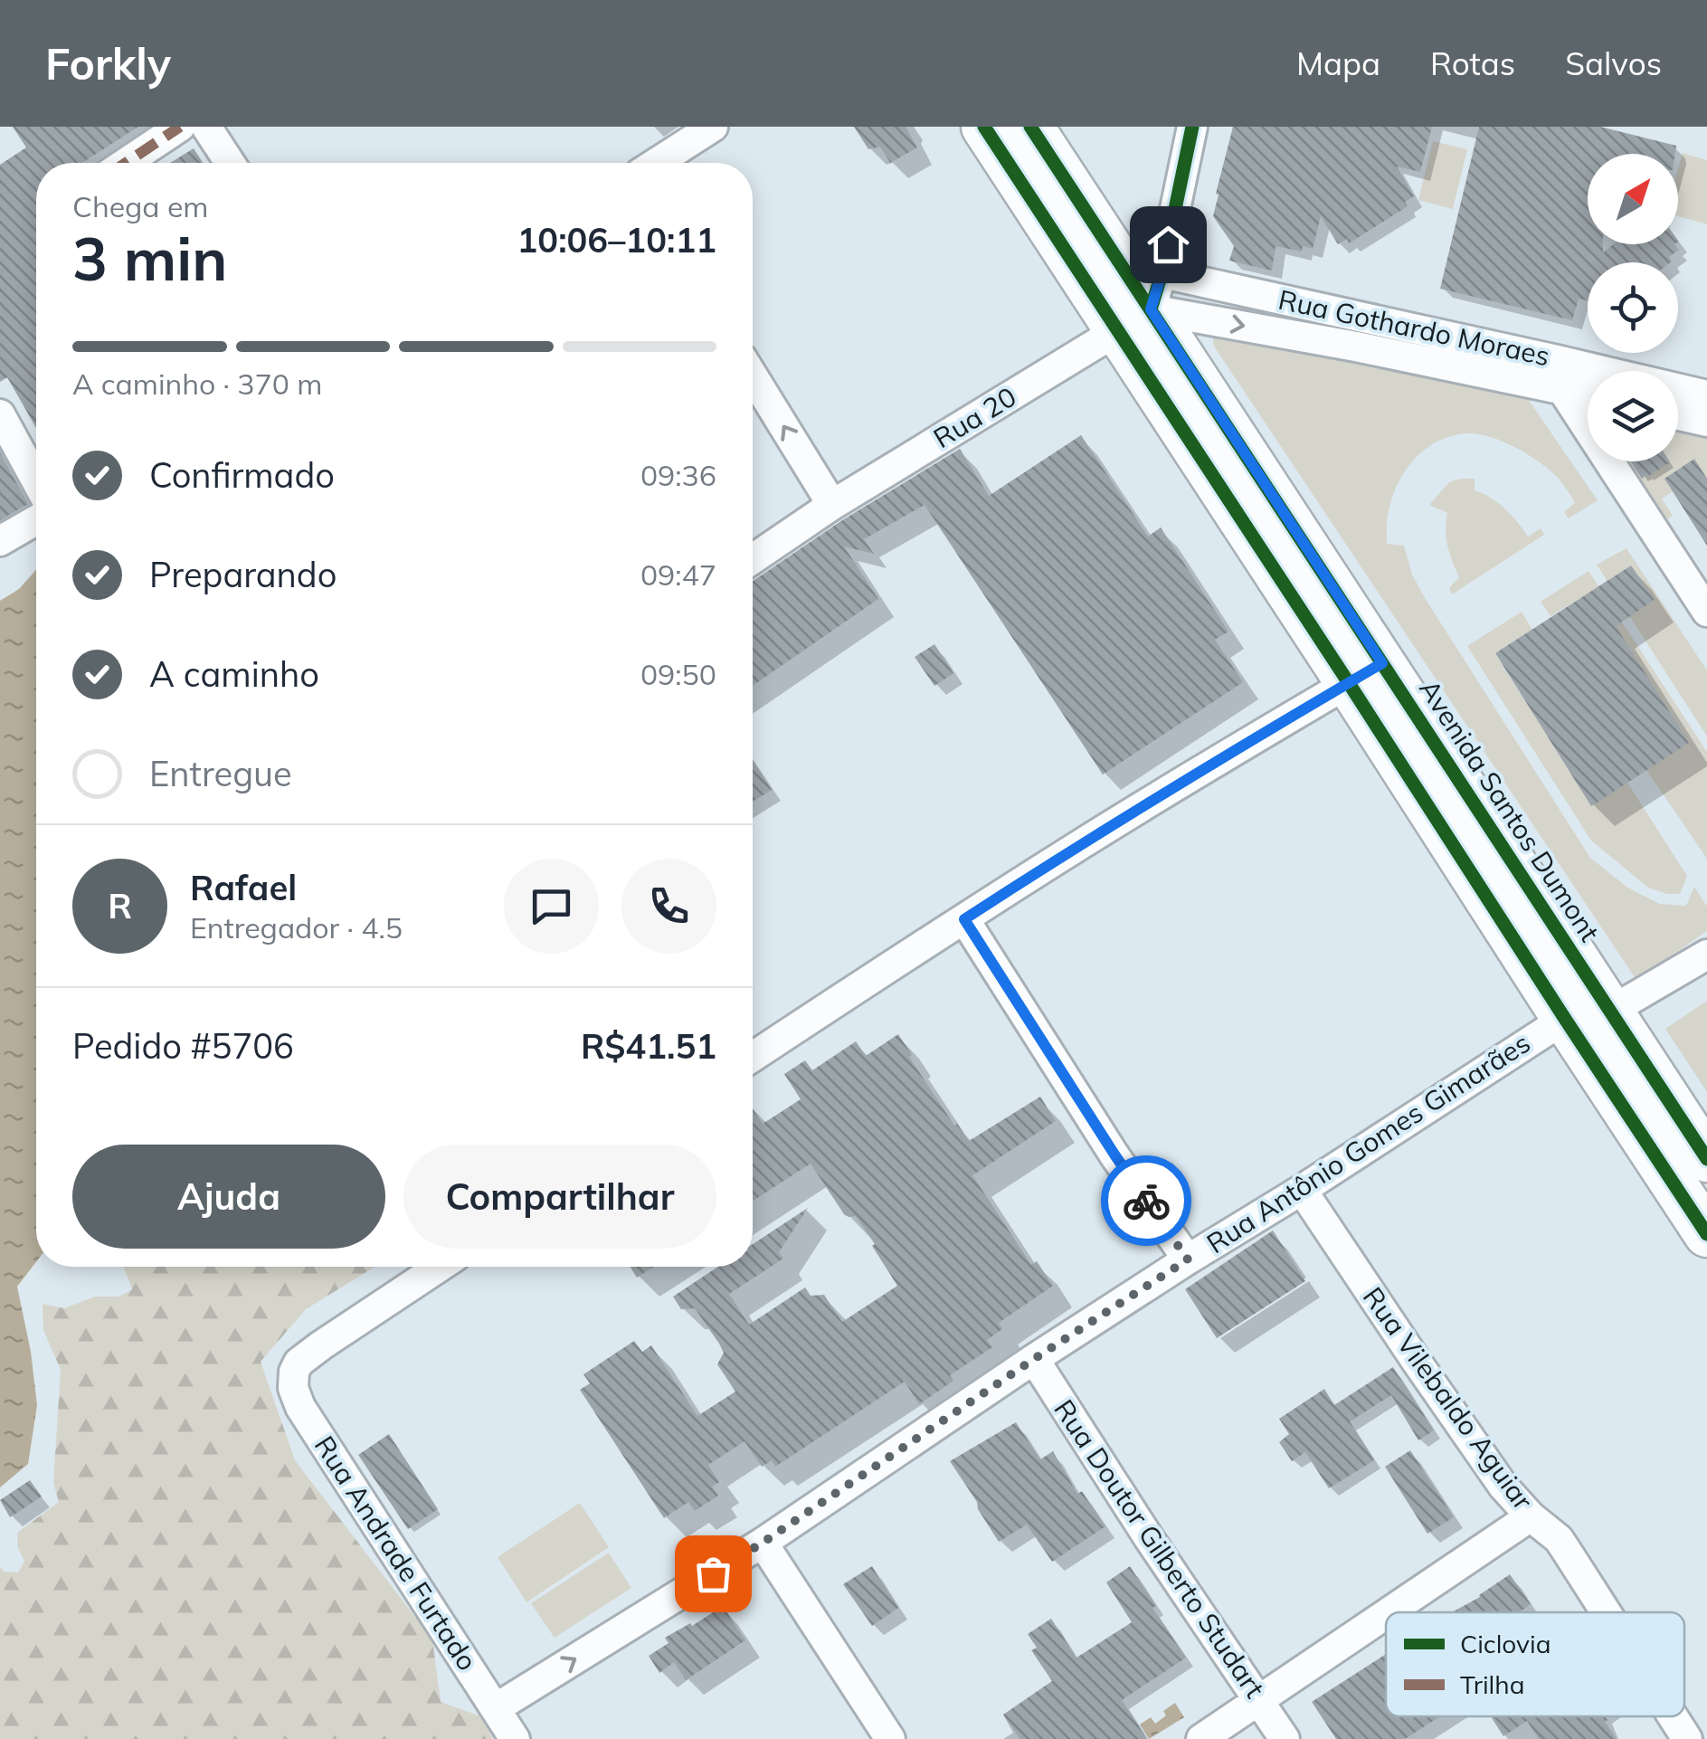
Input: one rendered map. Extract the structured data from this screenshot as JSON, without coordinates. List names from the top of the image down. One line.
{"streets":{"main road":["Avenida Santos Dumont"],"street":["Rua Gothardo Moraes","Rua 20","Rua Antônio Gomes Gimarães","Rua Vilebaldo Aguiar","Rua Doutor Gilberto Studart","Rua Andrade Furtado"]},"crossings":[["Rua Gothardo Moraes","Rua 20"],["Rua Gothardo Moraes","Avenida Santos Dumont"],["Rua 20","Avenida Santos Dumont"],["Avenida Santos Dumont","Rua Antônio Gomes Gimarães"],["Rua Antônio Gomes Gimarães","Rua Vilebaldo Aguiar"],["Rua Antônio Gomes Gimarães","Rua Doutor Gilberto Studart"],["Rua Antônio Gomes Gimarães","Rua Andrade Furtado"]],"legend":["Ciclovia","Trilha"],"north":"top right","page":{"header":"Forkly","nav":["Mapa","Rotas","Salvos"],"heading":["3 min","Chega em","10:06–10:11"],"panel":["Rafael","Entregador · 4.5","Pedido #5706","R$41.51"],"bar":"A caminho · 370 m","list":[["Confirmado","09:36"],["Preparando","09:47"],["A caminho","09:50"],"Entregue"],"round":"R","buttons":["Ajuda","Compartilhar"]}}
